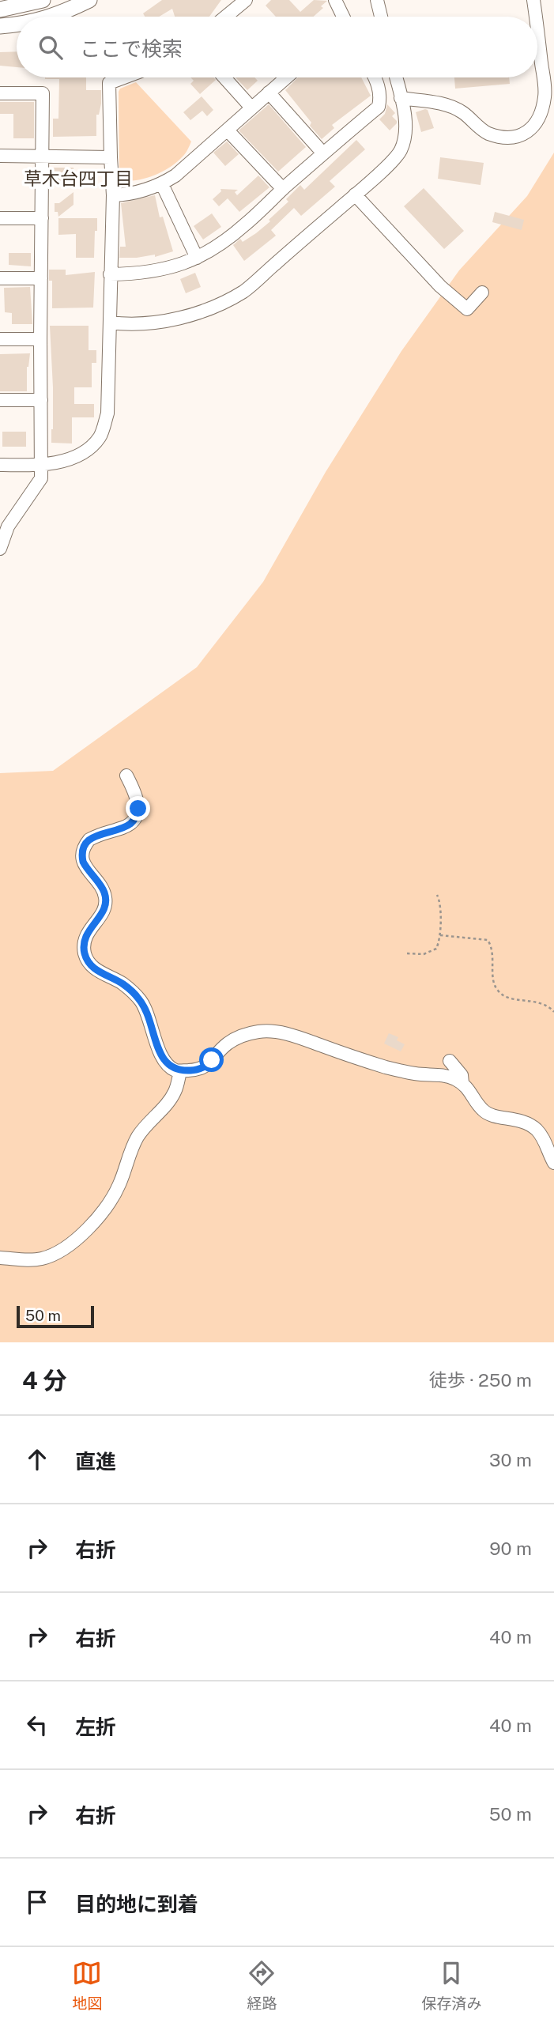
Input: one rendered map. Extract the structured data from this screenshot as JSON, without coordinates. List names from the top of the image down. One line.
{"districts":["草木台四丁目"],"scale_bar":"50 m","page":{"search":"ここで検索","scale":"50 m","heading":["4 分","徒歩 · 250 m"],"list":[["直進","30 m"],["右折","90 m"],["右折","40 m"],["左折","40 m"],["右折","50 m"],"目的地に到着"],"nav":["地図","経路","保存済み"]}}
